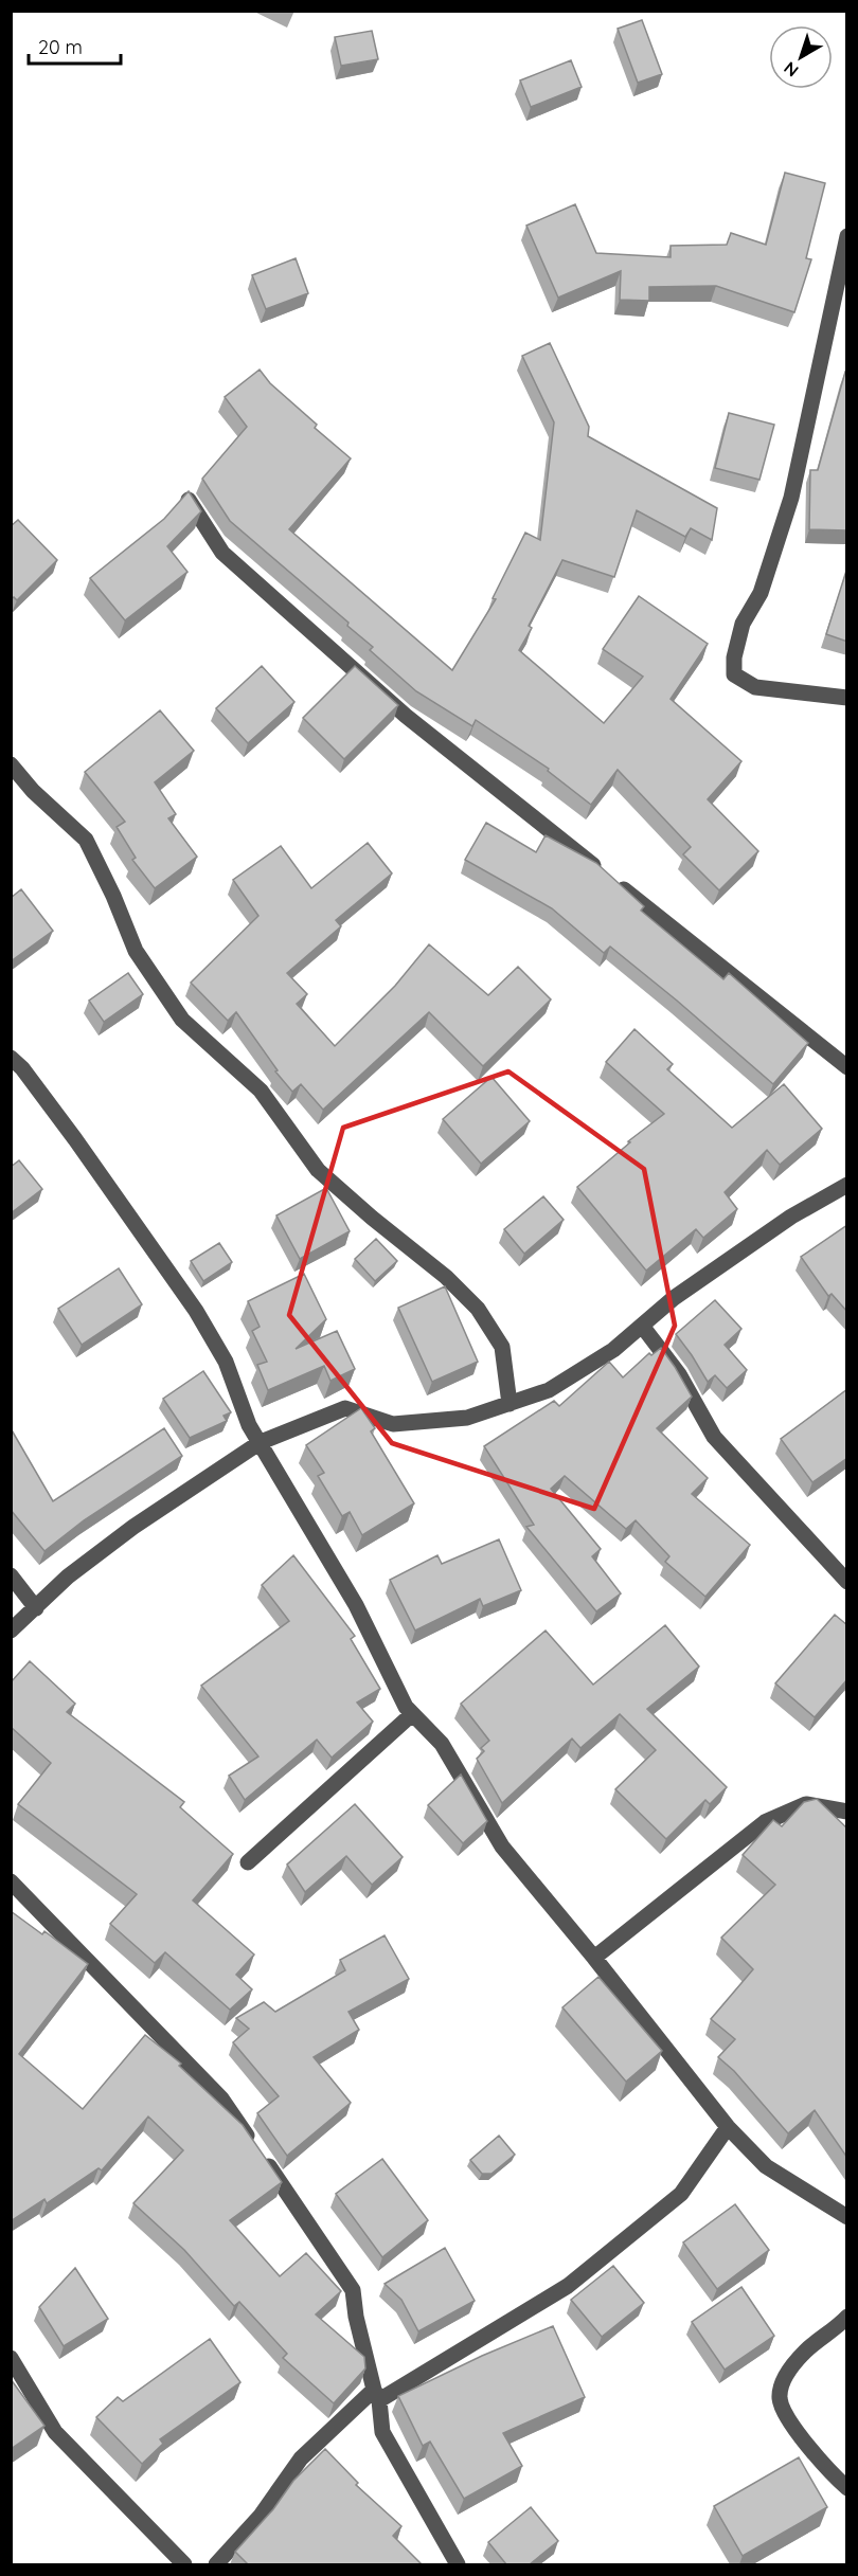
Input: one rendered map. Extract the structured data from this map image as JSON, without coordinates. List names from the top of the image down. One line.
{"scale_bar":"20 m","north":"bottom left"}
